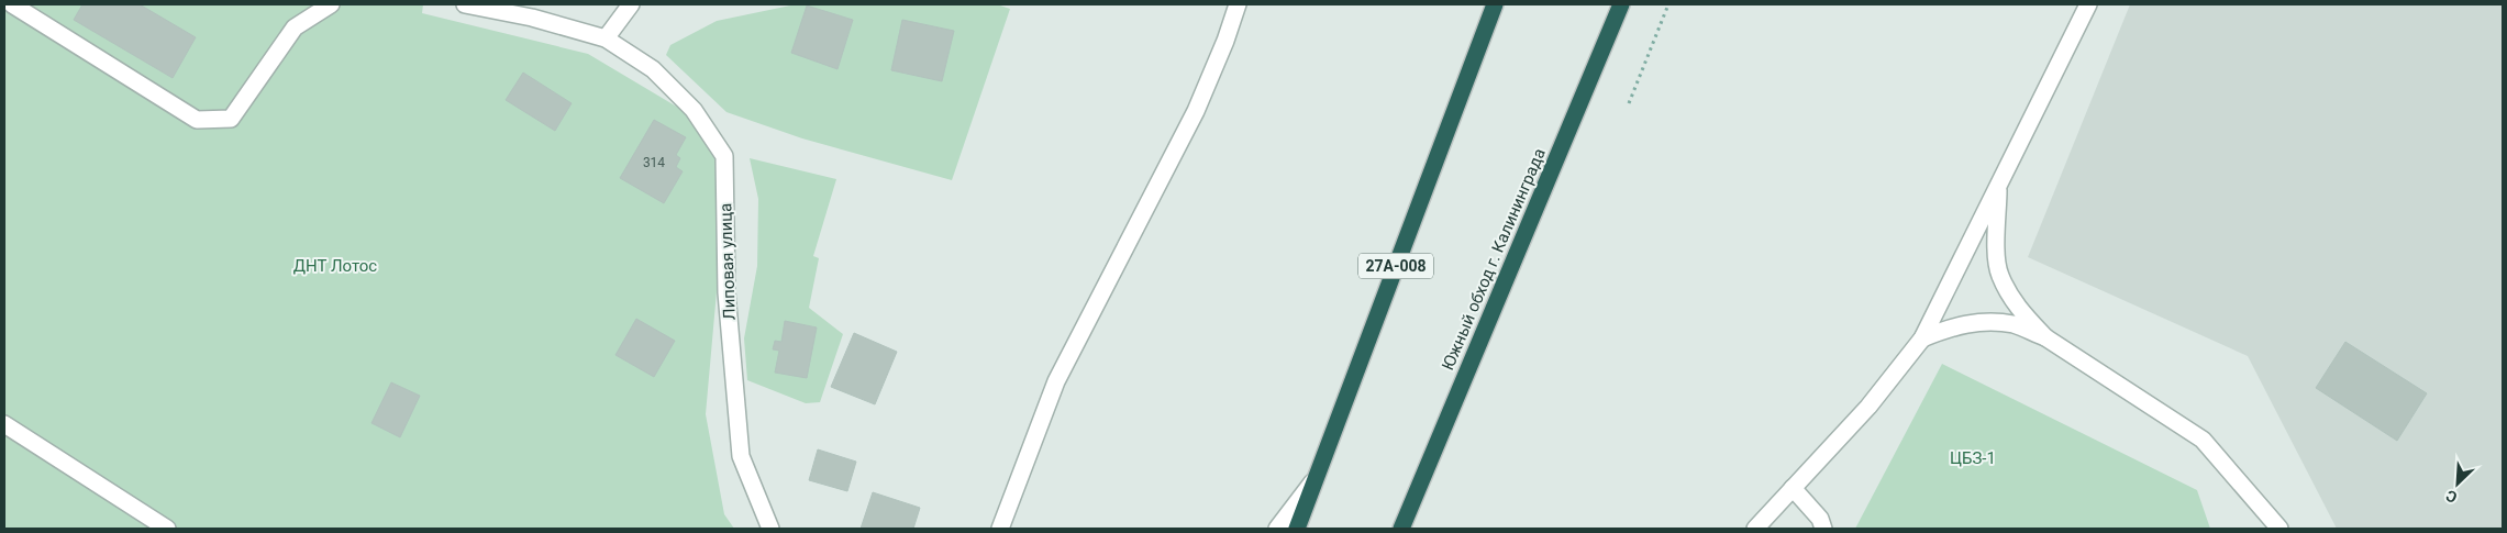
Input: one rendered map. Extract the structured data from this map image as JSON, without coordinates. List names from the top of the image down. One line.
{"streets":{"highway":["Южный обход г. Калининграда","27А-008"],"street":["Липовая улица"]},"parks":["ДНТ Лотос","ЦБЗ-1"],"house_numbers":["314"],"north":"bottom left"}
